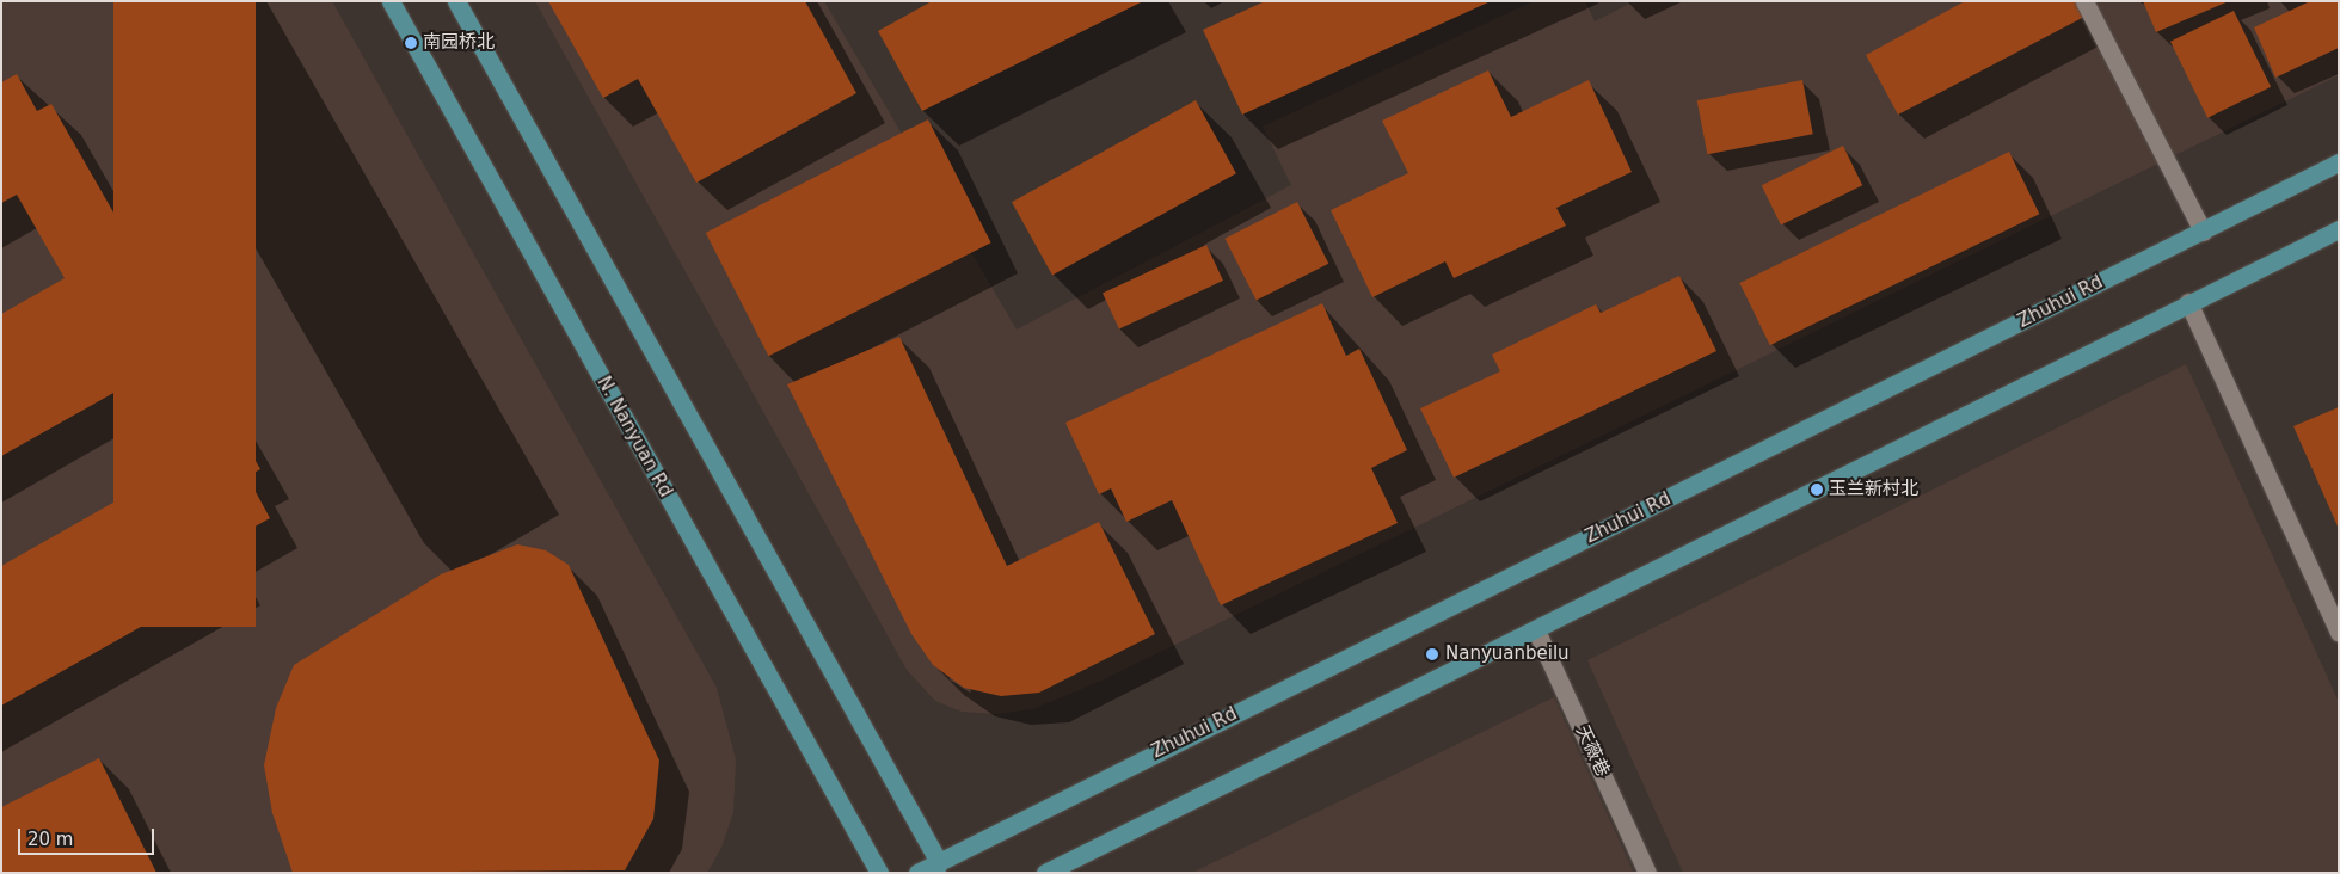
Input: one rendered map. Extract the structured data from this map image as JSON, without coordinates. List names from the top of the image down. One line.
{"streets":{"main road":["Zhuhui Rd","N. Nanyuan Rd"],"street":["天薇巷"]},"places":["南园桥北","玉兰新村北","Nanyuanbeilu"],"scale_bar":"20 m"}
